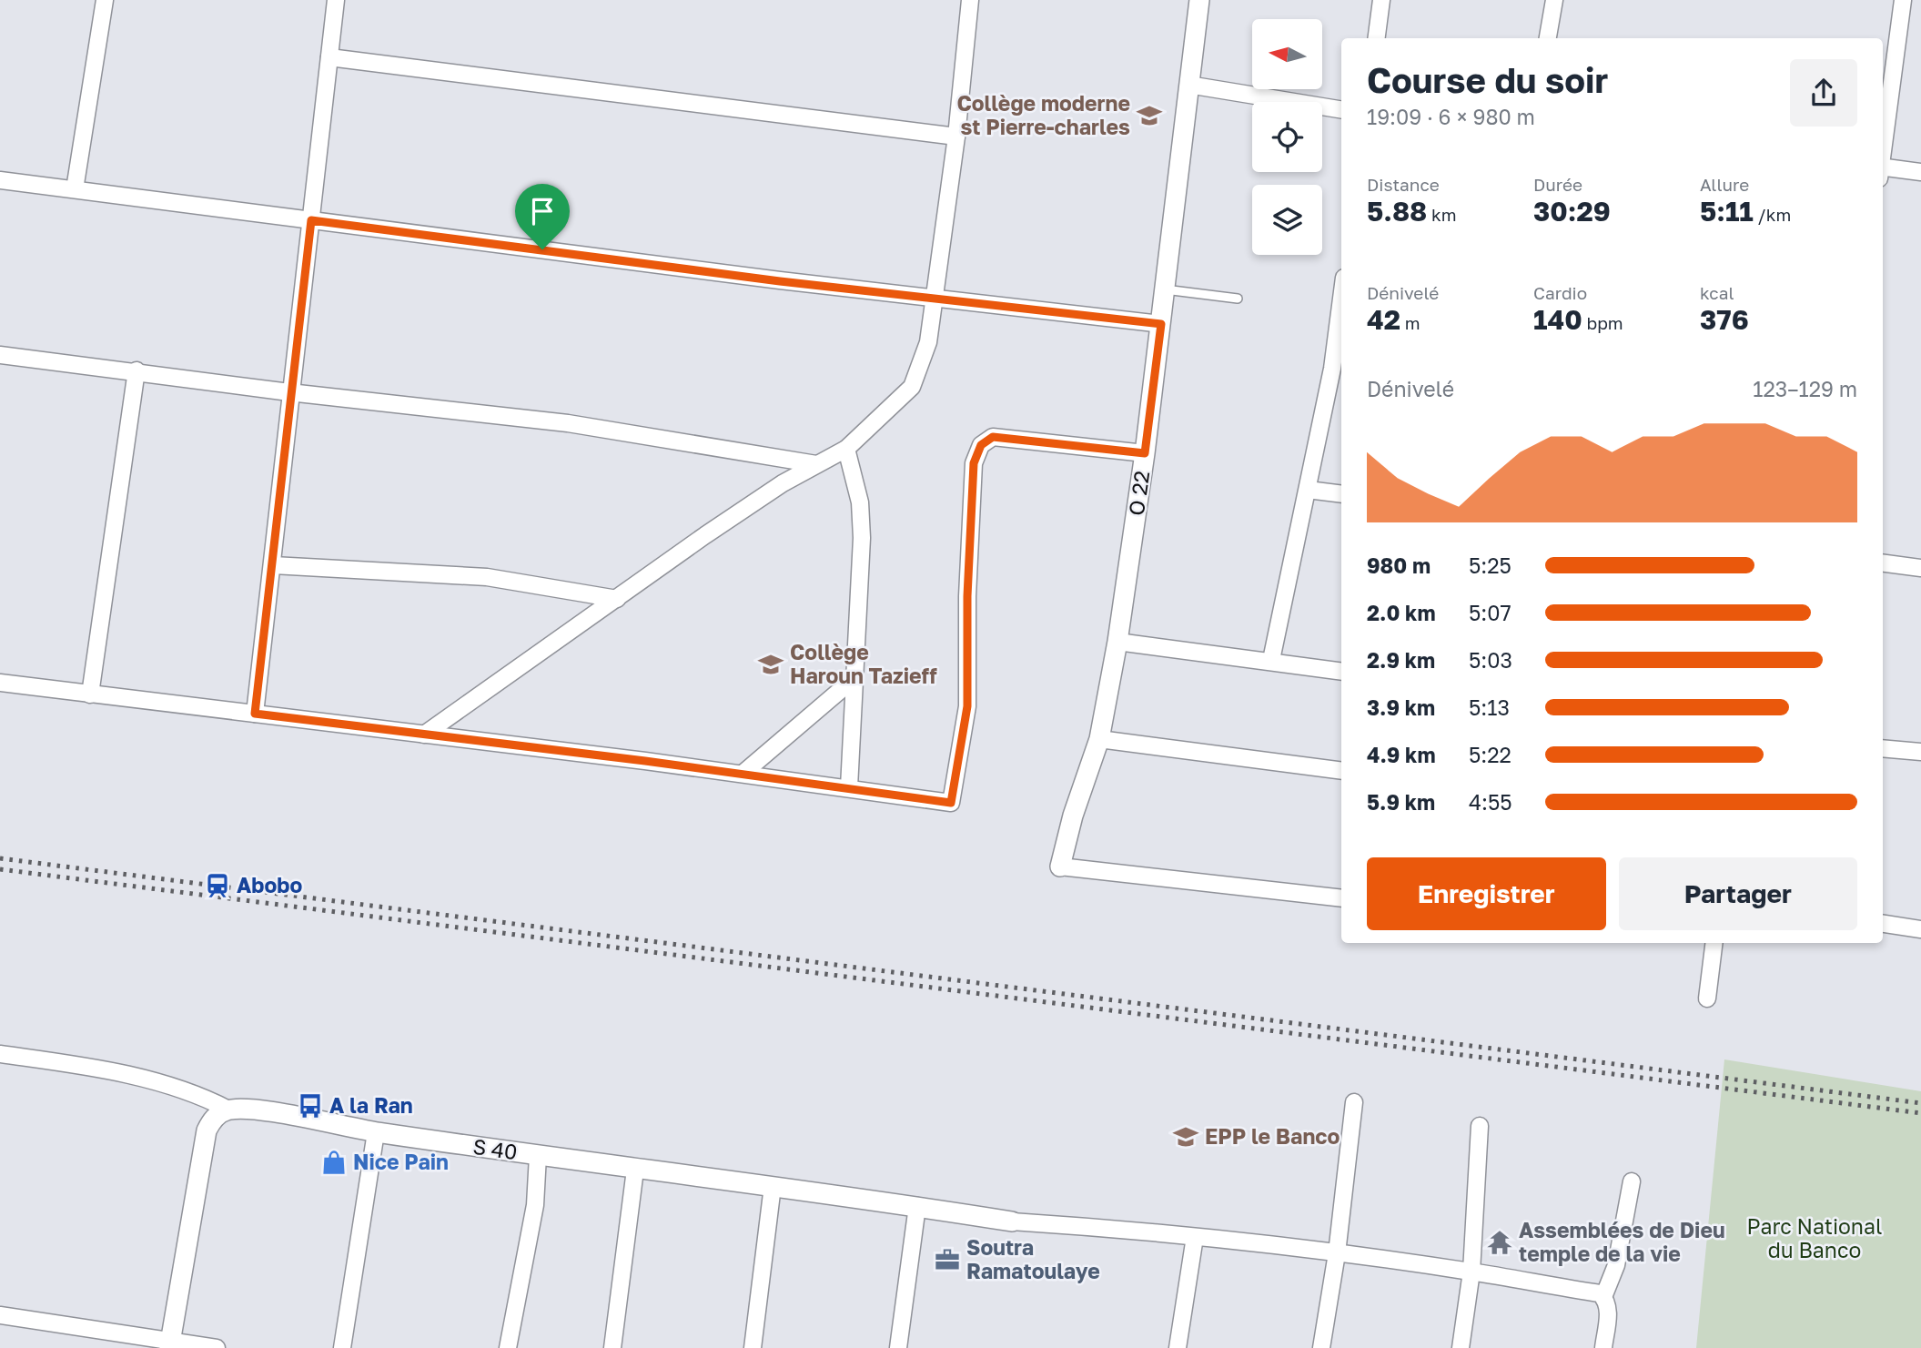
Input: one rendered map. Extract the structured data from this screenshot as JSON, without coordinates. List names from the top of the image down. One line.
{"streets":{"street":["O 22","S 40"]},"parks":["Parc National du Banco"],"places":{"school or university":["Collège moderne st Pierre-charles","Collège Haroun Tazieff","EPP le Banco"],"station":["Abobo"],"bus stop":["A la Ran"],"shop":["Nice Pain"],"temple":["Assemblées de Dieu temple de la vie"],"office":["Soutra Ramatoulaye"]},"north":"left","page":{"heading":["Course du soir","19:09 · 6 × 980 m"],"stats":[["Distance","5.88 km"],["Durée","30:29"],["Allure","5:11 /km"],["Dénivelé","42 m"],["Cardio","140 bpm"],["kcal","376"]],"chart":["Dénivelé","123–129 m"],"list":[{"name":"980 m","note":"5:25"},{"name":"2.0 km","note":"5:07"},{"name":"2.9 km","note":"5:03"},{"name":"3.9 km","note":"5:13"},{"name":"4.9 km","note":"5:22"},{"name":"5.9 km","note":"4:55"}],"buttons":["Enregistrer","Partager"]}}
